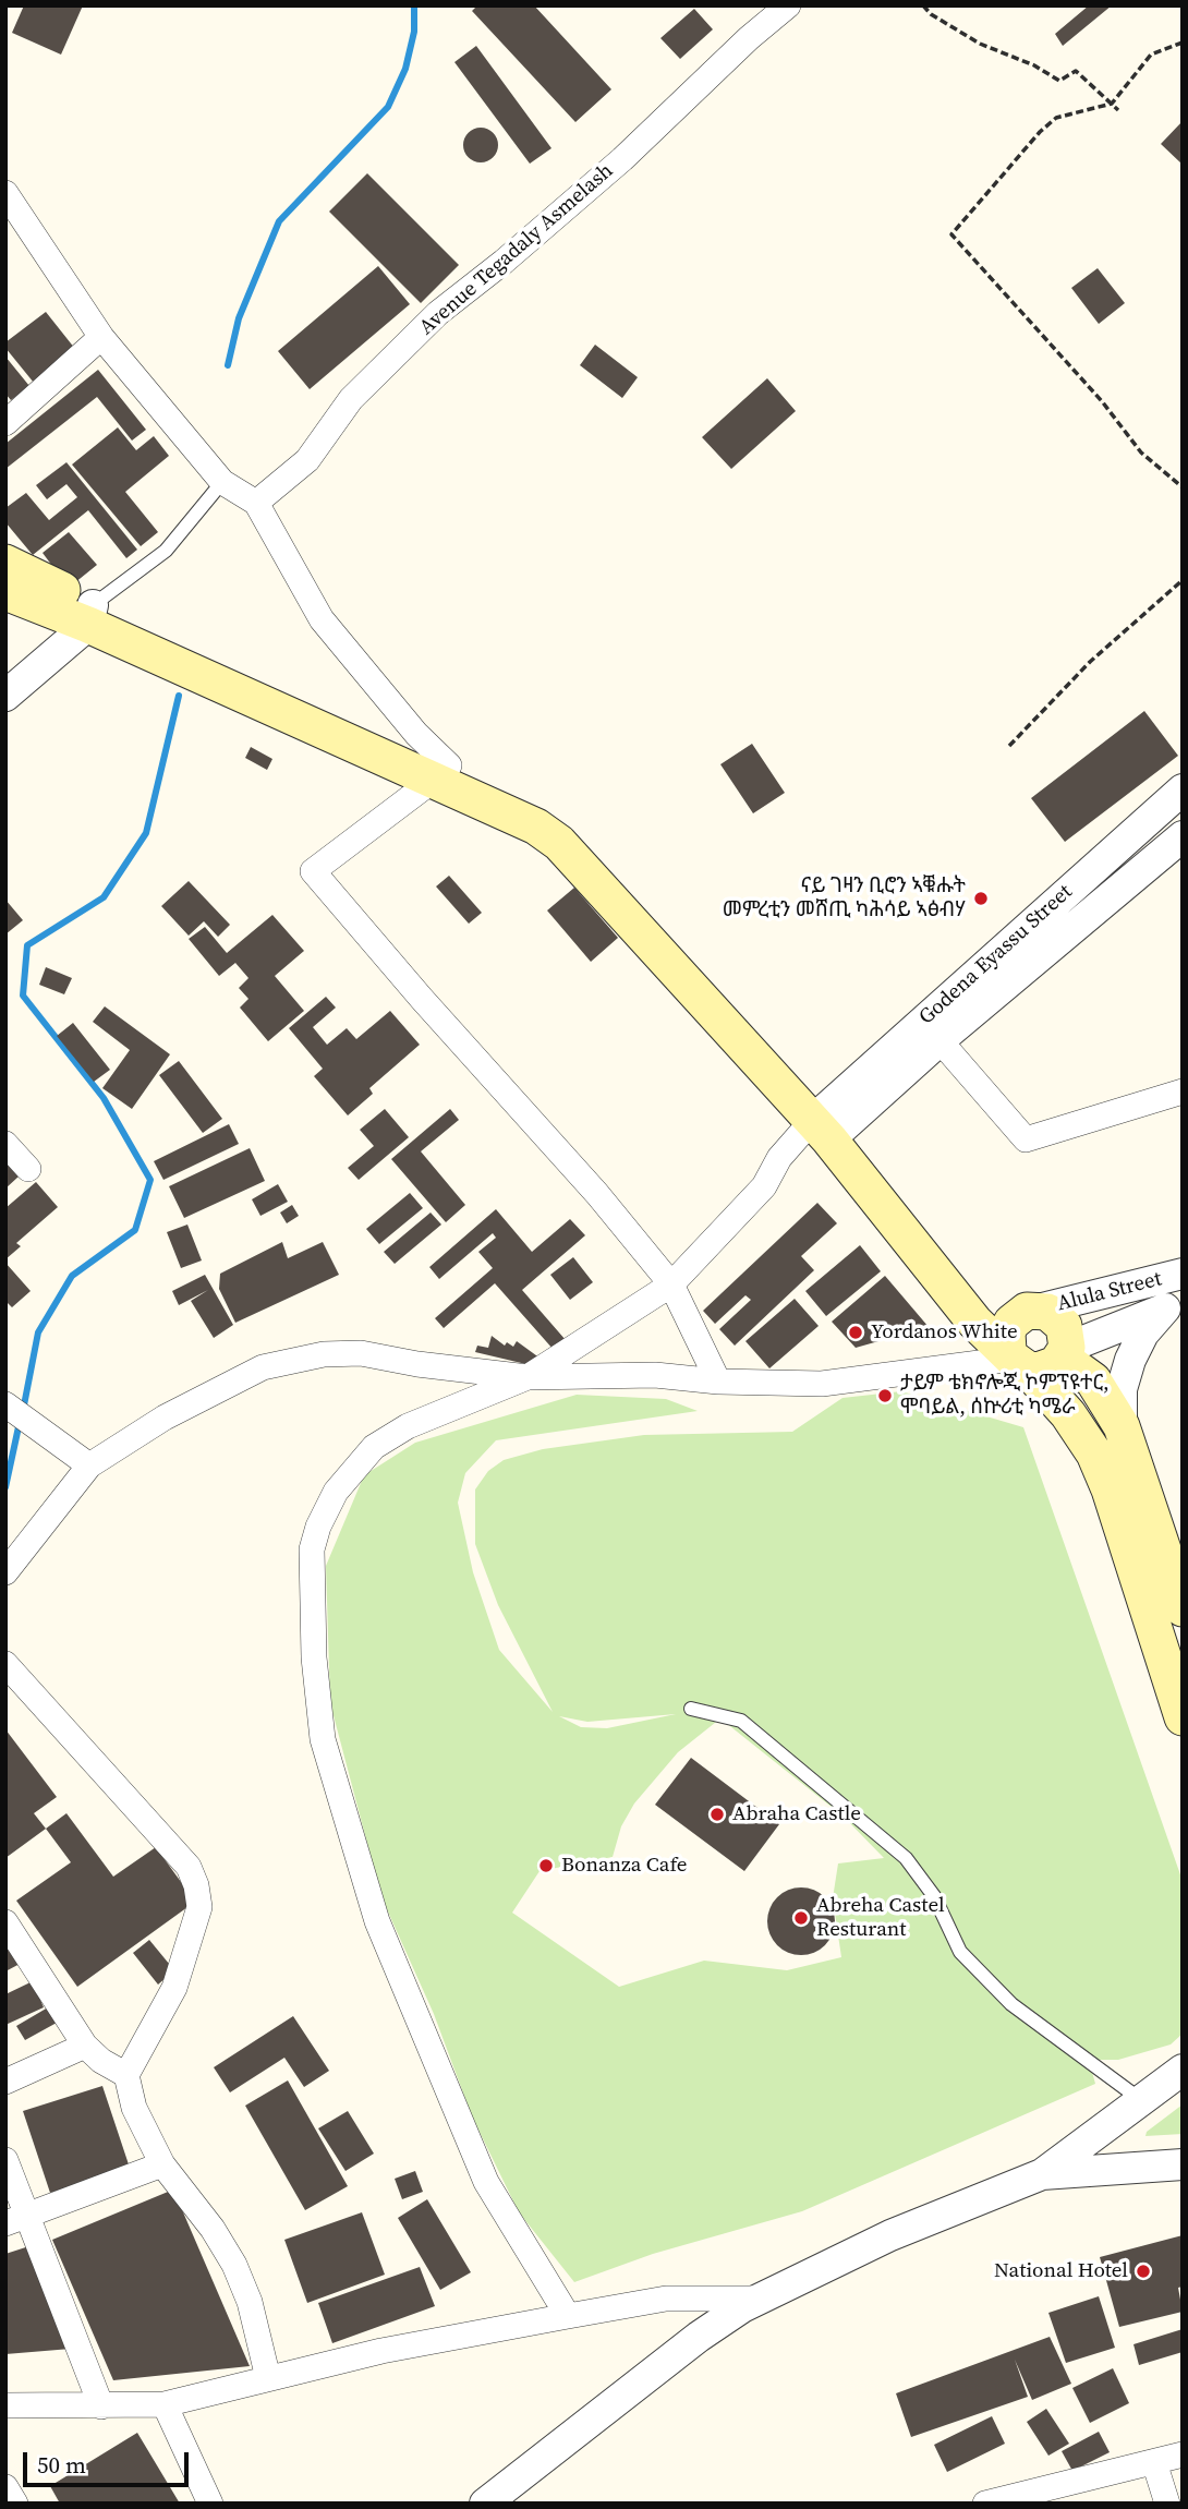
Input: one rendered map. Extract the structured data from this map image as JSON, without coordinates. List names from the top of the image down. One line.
{"streets":{"street":["Avenue Tegadaly Asmelash","Godena Eyassu Street","Alula Street"]},"places":["ናይ ገዛን ቢሮን ኣቑሑት መምረቲን መሸጢ ካሕሳይ ኣፅብሃ","Yordanos White","ታይም ቴክኖሎጂ ኮምፕዩተር, ሞባይል, ሰኵሪቲ ካሜራ","Abraha Castle","Bonanza Cafe","Abreha Castel Resturant","National Hotel"],"scale_bar":"50 m"}
